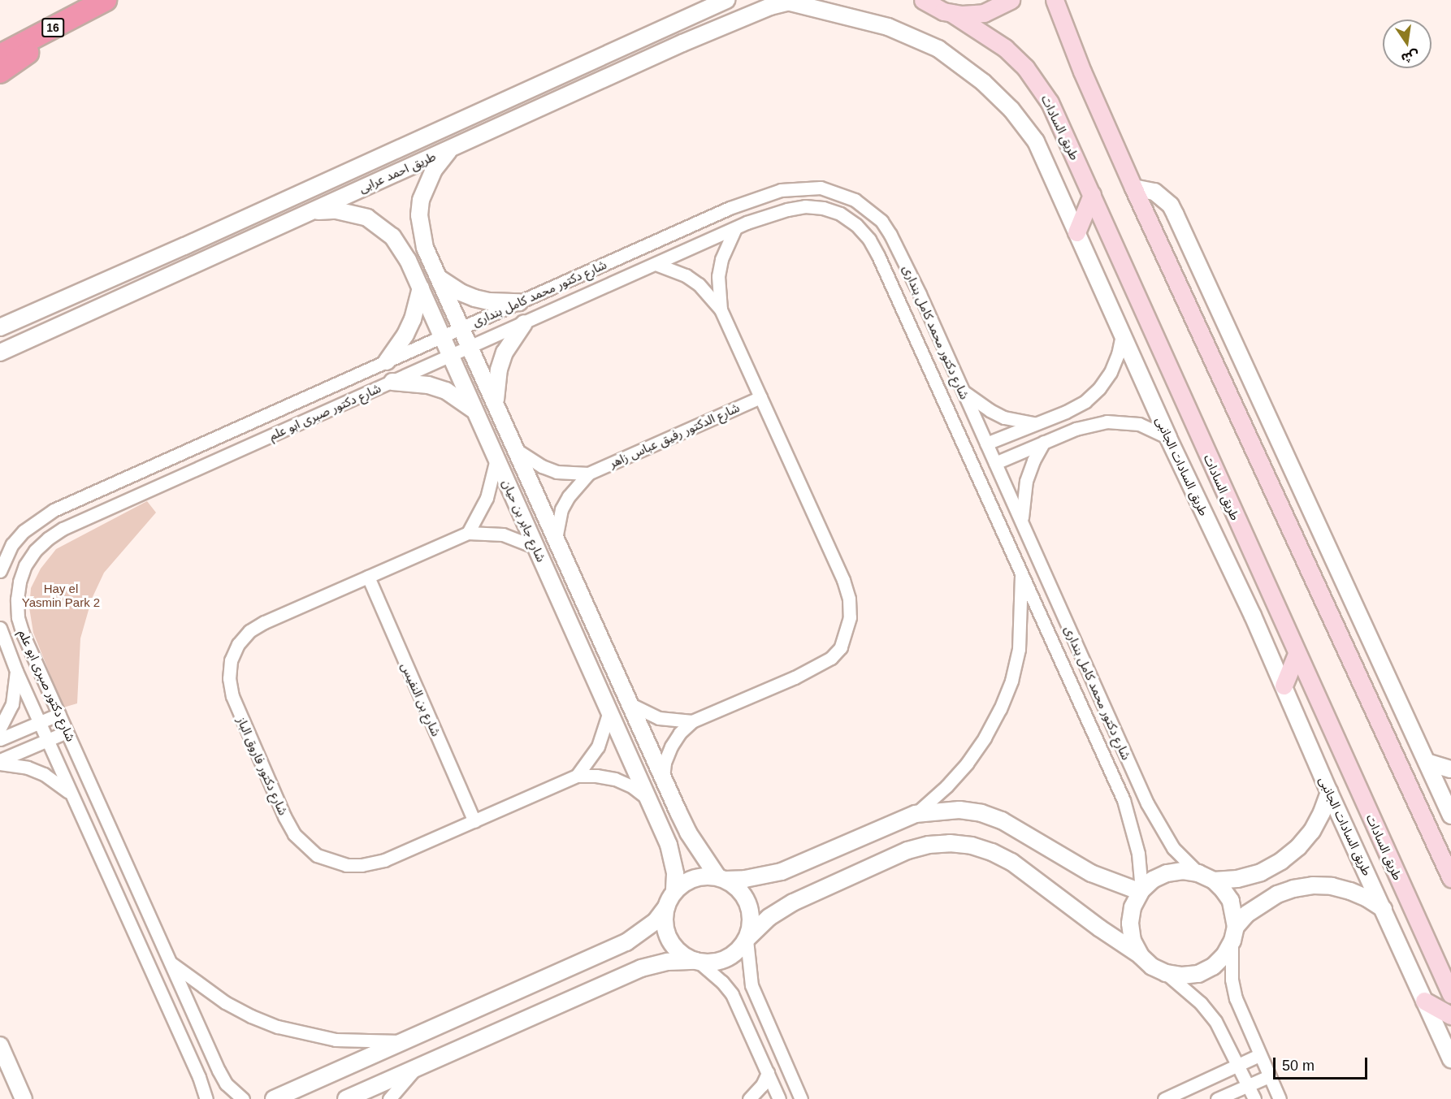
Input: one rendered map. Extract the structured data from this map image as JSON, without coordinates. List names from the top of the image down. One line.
{"streets":{"highway":["16"],"main road":["طريق السادات"],"street":["طريق احمد عرابى","شارع دكتور محمد كامل بندارى","شارع دكتور صبرى ابو علم","شارع الدكتور رفيق عباس زاهر","طريق السادات الجانبى","شارع جابر بن حيان","شارع بن النفيس","شارع دكتور فاروق الباز"]},"crossings":[["طريق احمد عرابى","طريق السادات الجانبى"],["طريق احمد عرابى","شارع جابر بن حيان"],["شارع دكتور محمد كامل بندارى","شارع دكتور صبرى ابو علم"],["شارع دكتور محمد كامل بندارى","شارع جابر بن حيان"],["شارع دكتور صبرى ابو علم","شارع جابر بن حيان"],["شارع الدكتور رفيق عباس زاهر","شارع جابر بن حيان"],["شارع جابر بن حيان","شارع دكتور فاروق الباز"],["شارع بن النفيس","شارع دكتور فاروق الباز"]],"parks":["Hay el Yasmin Park 2"],"scale_bar":"50 m","north":"bottom"}
